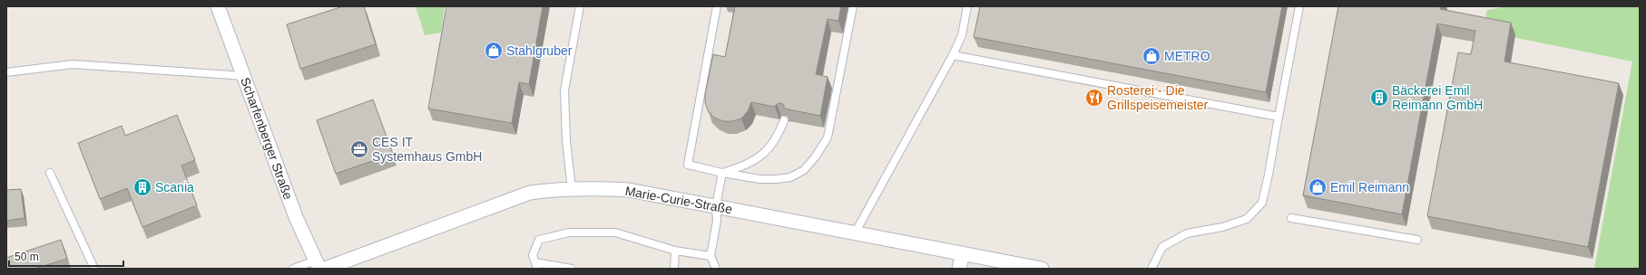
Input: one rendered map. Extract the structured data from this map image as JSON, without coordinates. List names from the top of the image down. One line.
{"streets":{"street":["Scharfenberger Straße","Marie-Curie-Straße"]},"crossings":[["Scharfenberger Straße","Marie-Curie-Straße"]],"places":{"shop":["Stahlgruber","METRO","Emil Reimann"],"restaurant":["Rosterei - Die Grillspeisemeister"],"building":["Bäckerei Emil Reimann GmbH","Scania"],"office":["CES IT Systemhaus GmbH"]},"scale_bar":"50 m"}
